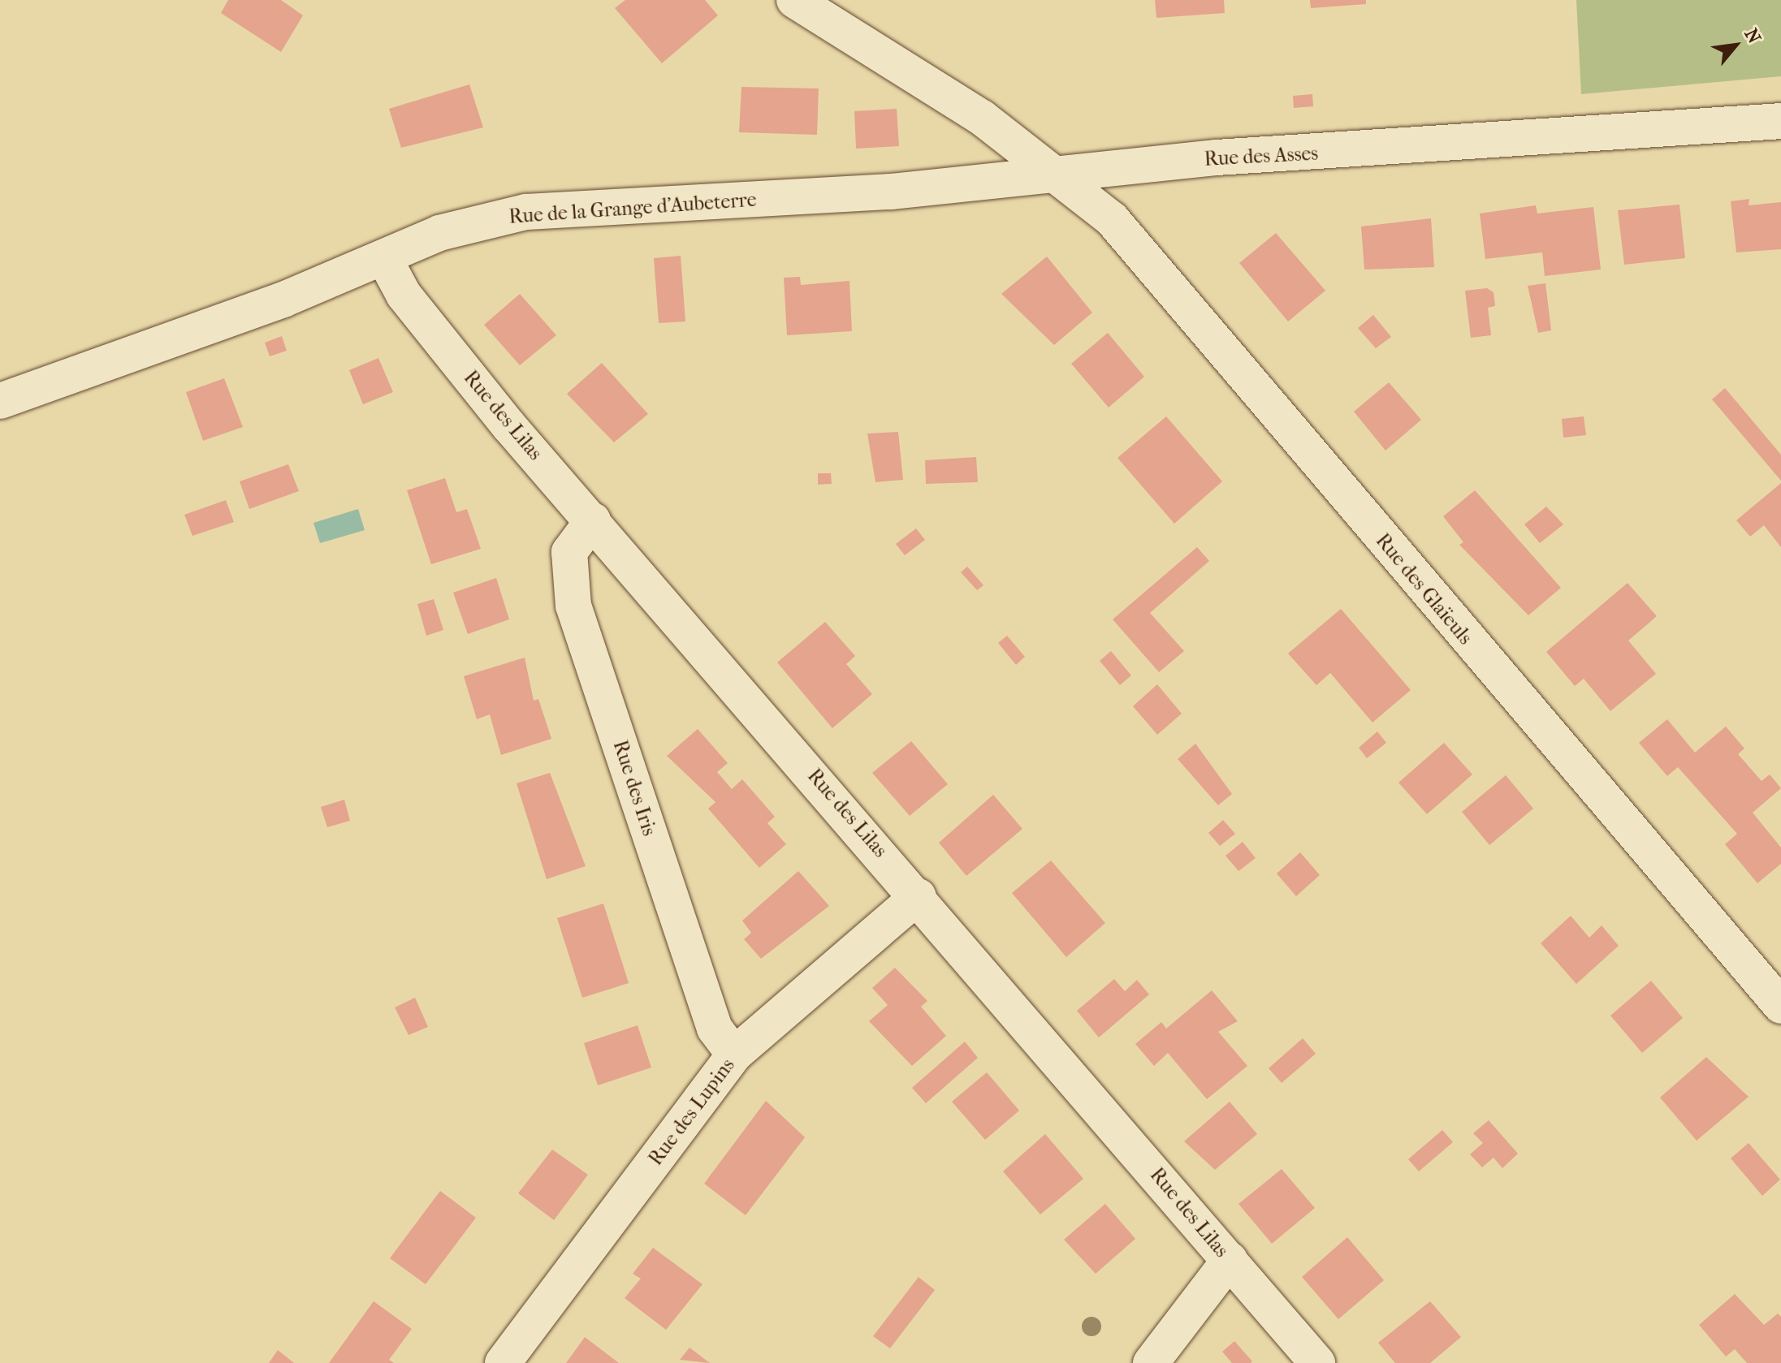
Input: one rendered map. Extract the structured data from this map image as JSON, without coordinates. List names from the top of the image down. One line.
{"streets":{"street":["Rue des Asses","Rue de la Grange d'Aubeterre","Rue des Lilas","Rue des Glaïeuls","Rue des Iris","Rue des Lupins"]},"crossings":[["Rue des Asses","Rue de la Grange d'Aubeterre"],["Rue des Asses","Rue des Glaïeuls"],["Rue de la Grange d'Aubeterre","Rue des Lilas"],["Rue de la Grange d'Aubeterre","Rue des Glaïeuls"],["Rue des Lilas","Rue des Iris"],["Rue des Lilas","Rue des Lupins"],["Rue des Iris","Rue des Lupins"]],"north":"top right"}
